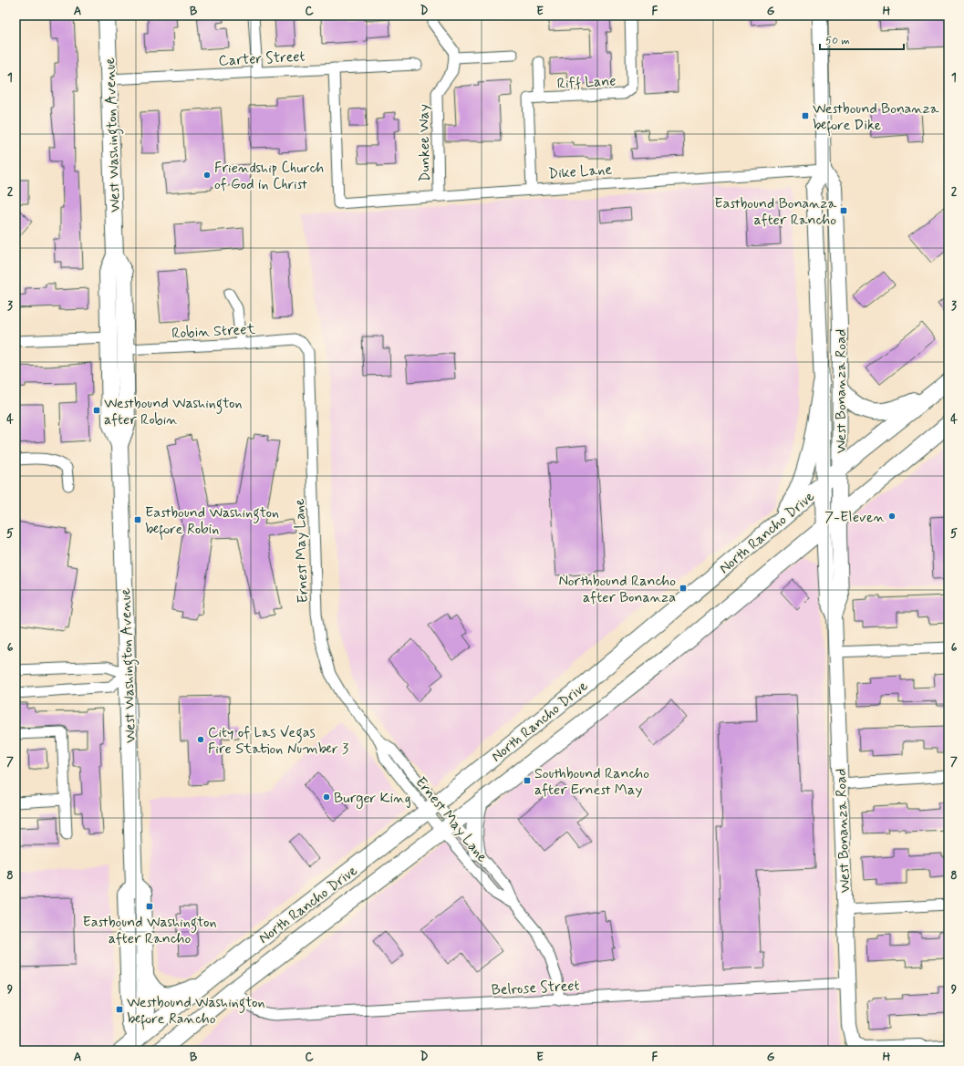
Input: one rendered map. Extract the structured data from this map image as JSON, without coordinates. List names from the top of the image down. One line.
{"streets":{"main road":["West Washington Avenue","West Bonanza Road","North Rancho Drive"],"street":["Carter Street","Riff Lane","Dunkee Way","Dike Lane","Robin Street","Ernest May Lane","Belrose Street"]},"crossings":[["Carter Street","West Washington Avenue"],["Carter Street","Dike Lane"],["West Washington Avenue","Robin Street"],["West Washington Avenue","North Rancho Drive"],["Dunkee Way","Dike Lane"],["Dike Lane","West Bonanza Road"],["Robin Street","Ernest May Lane"],["West Bonanza Road","North Rancho Drive"],["West Bonanza Road","Belrose Street"],["North Rancho Drive","Ernest May Lane"],["North Rancho Drive","Belrose Street"],["Ernest May Lane","Belrose Street"]],"places":{"transit":["Westbound Bonanza before Dike","Eastbound Bonanza after Rancho","Westbound Washington after Robin","Eastbound Washington before Robin","Northbound Rancho after Bonanza","Southbound Rancho after Ernest May","Eastbound Washington after Rancho","Westbound Washington before Rancho"],"other":["Friendship Church of God in Christ","7-Eleven","City of Las Vegas Fire Station Number 3","Burger King"]},"scale_bar":"50 m","grid":{"columns":["A","B","C","D","E","F","G","H"],"rows":["1","2","3","4","5","6","7","8","9"]}}
